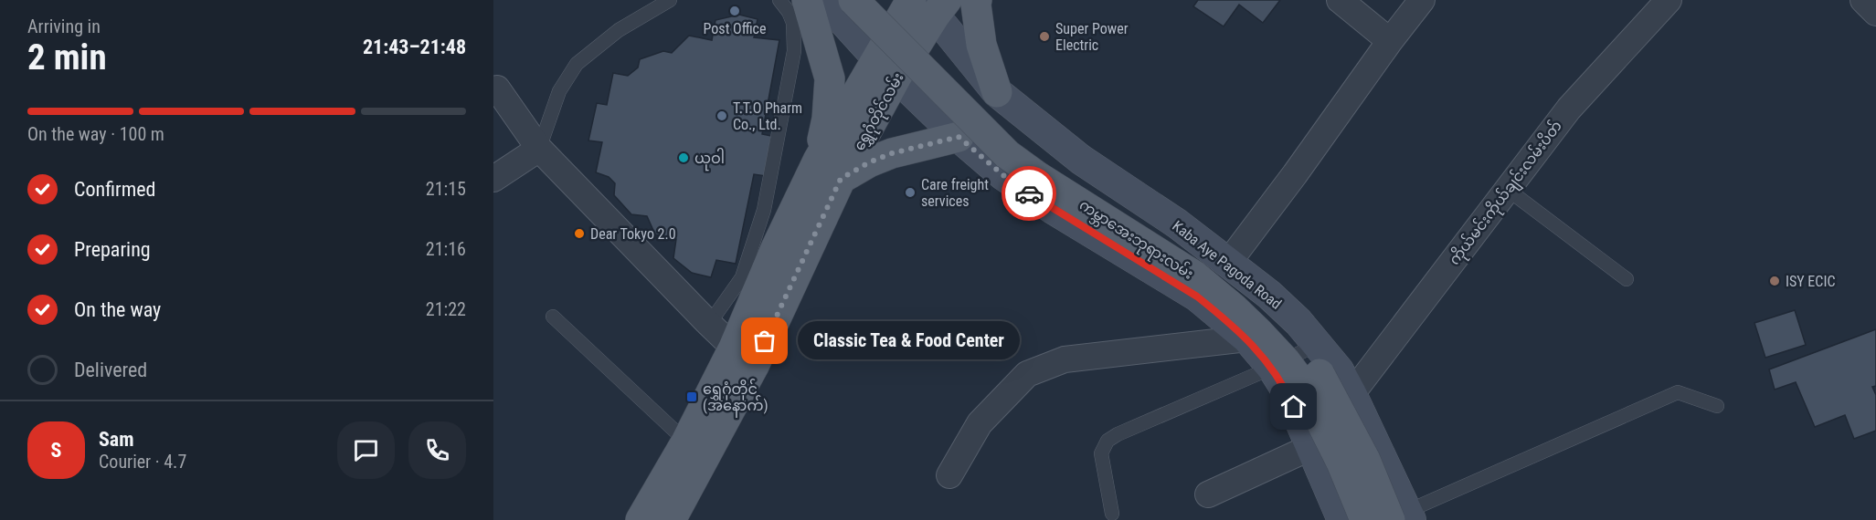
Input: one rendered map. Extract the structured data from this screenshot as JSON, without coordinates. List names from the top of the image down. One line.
{"streets":{"main road":["ရွှေဂုံတိုင်လမ်း","ကမ္ဘာအေးဘုရားလမ်း","Kaba Aye Pagoda Road"],"street":["ကိုယ်မင်းကိုယ်ချင်းလမ်းပိတ်"]},"crossings":[["ကိုယ်မင်းကိုယ်ချင်းလမ်းပိတ်","Kaba Aye Pagoda Road"],["ကမ္ဘာအေးဘုရားလမ်း","Kaba Aye Pagoda Road"]],"places":{"other":["Post Office","Super Power Electric","T.T.O Pharm Co., Ltd.","ယုဝါ","Care freight services","Dear Tokyo 2.0","ISY ECIC","Classic Tea & Food Center"],"transit":["ရွှေဂုံတိုင် (အနောက်)"]},"page":{"heading":["2 min","Arriving in","21:43–21:48"],"panel":["Sam","Courier · 4.7"],"bar":"On the way · 100 m","list":[["Confirmed","21:15"],["Preparing","21:16"],["On the way","21:22"],"Delivered"],"bubble":"Classic Tea & Food Center","round":"S"}}
